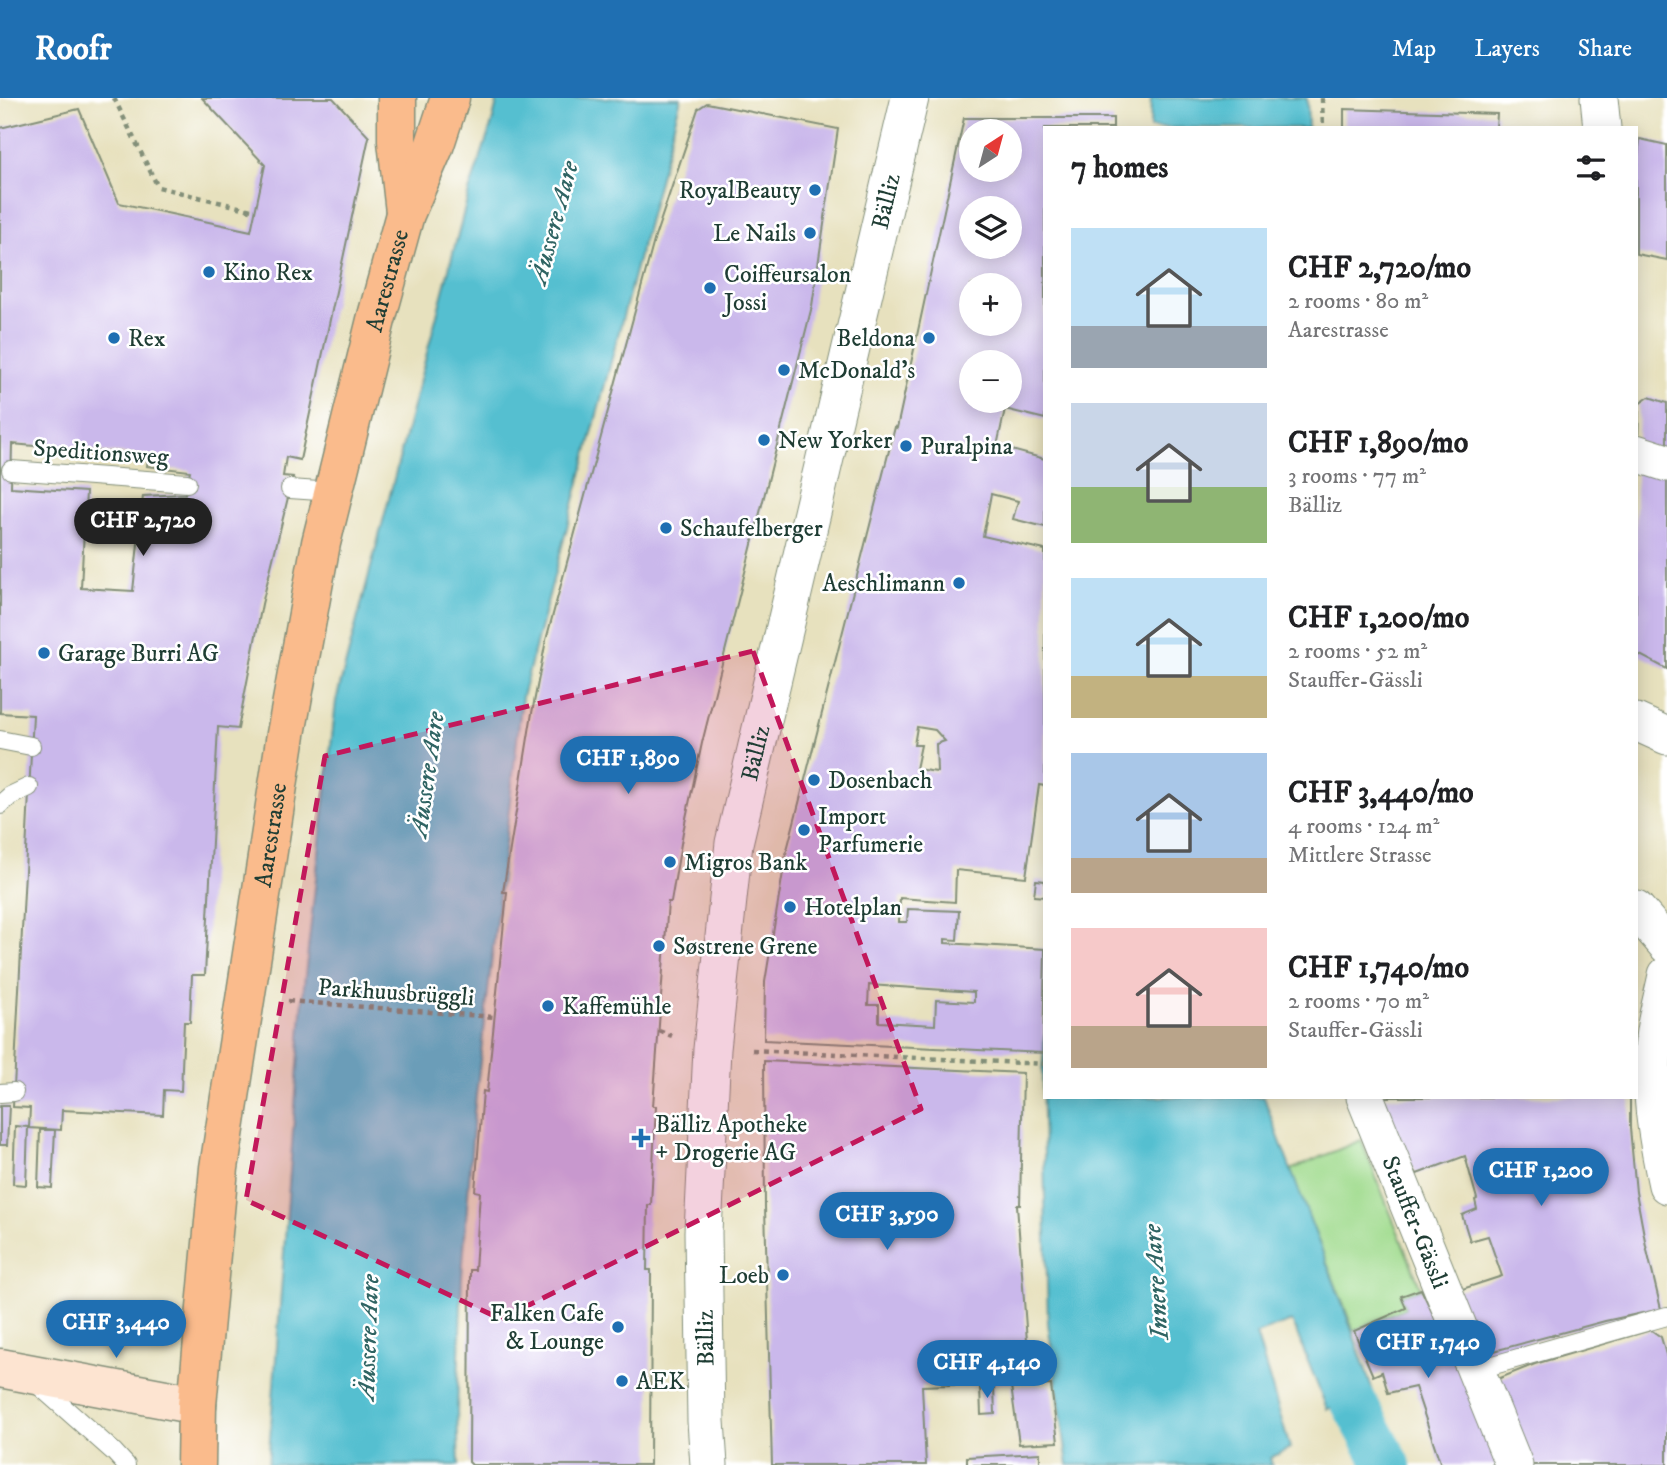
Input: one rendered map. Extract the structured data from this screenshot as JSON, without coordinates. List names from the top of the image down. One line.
{"streets":{"main road":["Aarestrasse"],"street":["Bälliz","Stauffer-Gässli"],"lane":["Speditionsweg"],"path":["Parkhuusbrüggli"]},"water":["Äussere Aare","Innere Aare"],"places":{"other":["RoyalBeauty","Le Nails","Kino Rex","Coiffeursalon Jossi","Rex","Beldona","McDonald's","New Yorker","Puralpina","Schaufelberger","Aeschlimann","Garage Burri AG","Dosenbach","Import Parfumerie","Migros Bank","Hotelplan","Søstrene Grene","Kaffemühle","Loeb","Falken Cafe & Lounge","AEK"],"health":["Bälliz Apotheke + Drogerie AG"]},"north":"top right","page":{"header":"Roofr","nav":["Map","Layers","Share"],"map_buttons":["+","−"],"heading":"7 homes","list":[{"name":"CHF 2,720/mo","note":"2 rooms · 80 m² · Aarestrasse"},{"name":"CHF 1,890/mo","note":"3 rooms · 77 m² · Bälliz"},{"name":"CHF 1,200/mo","note":"2 rooms · 52 m² · Stauffer-Gässli"},{"name":"CHF 3,440/mo","note":"4 rooms · 124 m² · Mittlere Strasse"},{"name":"CHF 1,740/mo","note":"2 rooms · 70 m² · Stauffer-Gässli"}],"price":["CHF 2,720","CHF 1,890","CHF 1,200","CHF 3,590","CHF 3,440","CHF 1,740","CHF 4,140"]}}
